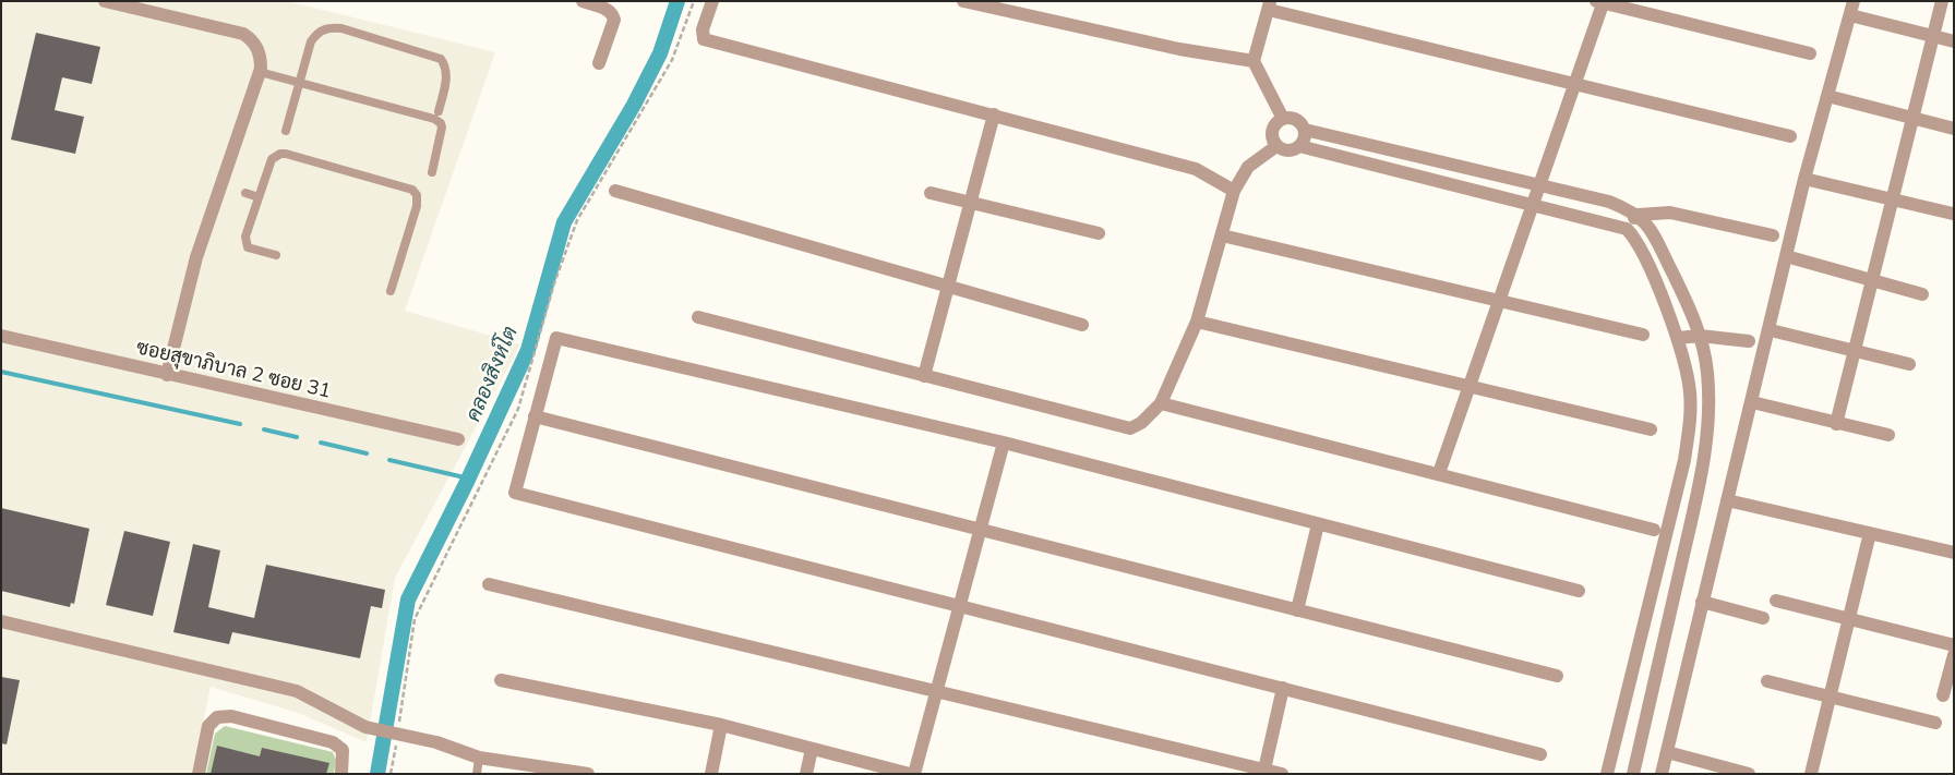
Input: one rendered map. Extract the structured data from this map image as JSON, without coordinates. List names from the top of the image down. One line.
{"streets":{"street":["ซอยสุขาภิบาล 2 ซอย 31"]},"water":["คลองสิงห์โต"]}
